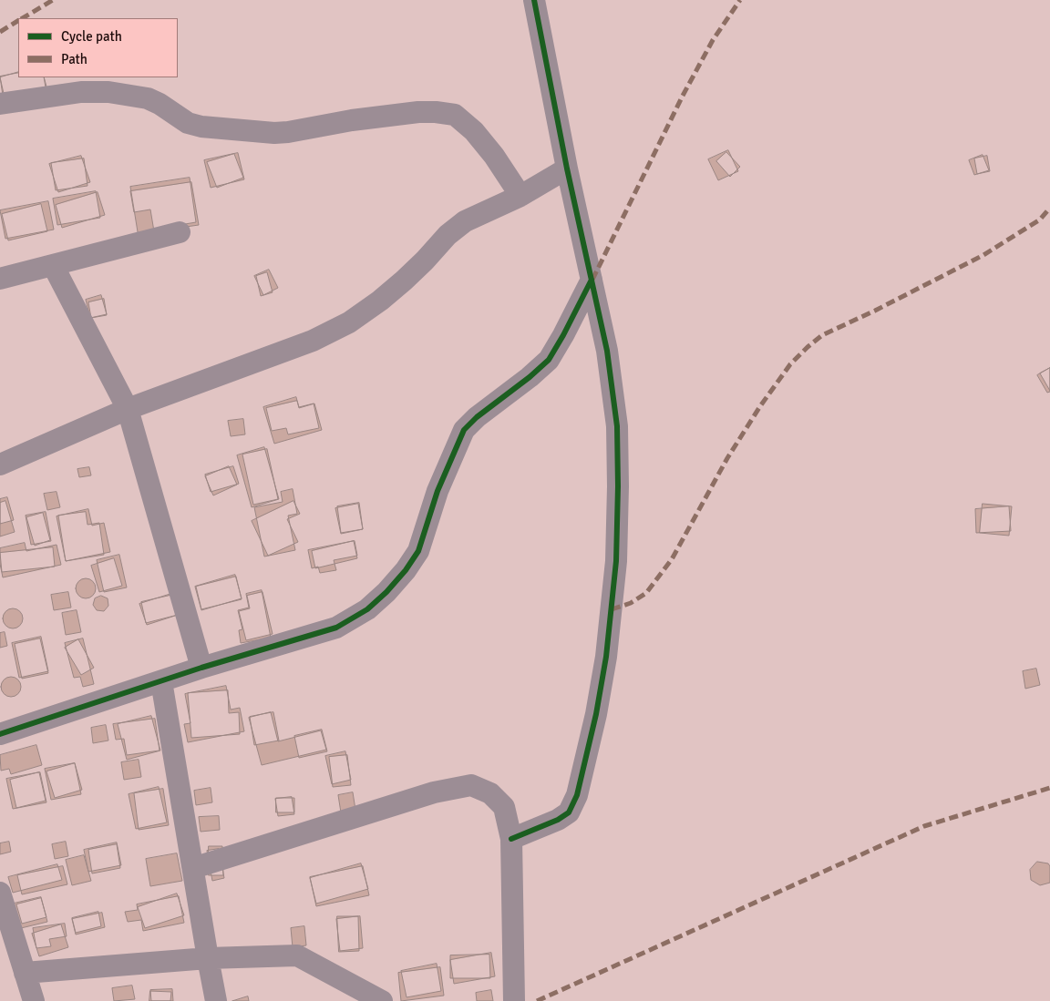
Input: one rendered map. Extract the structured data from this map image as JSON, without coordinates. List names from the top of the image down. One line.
{"legend":["Cycle path","Path"]}
